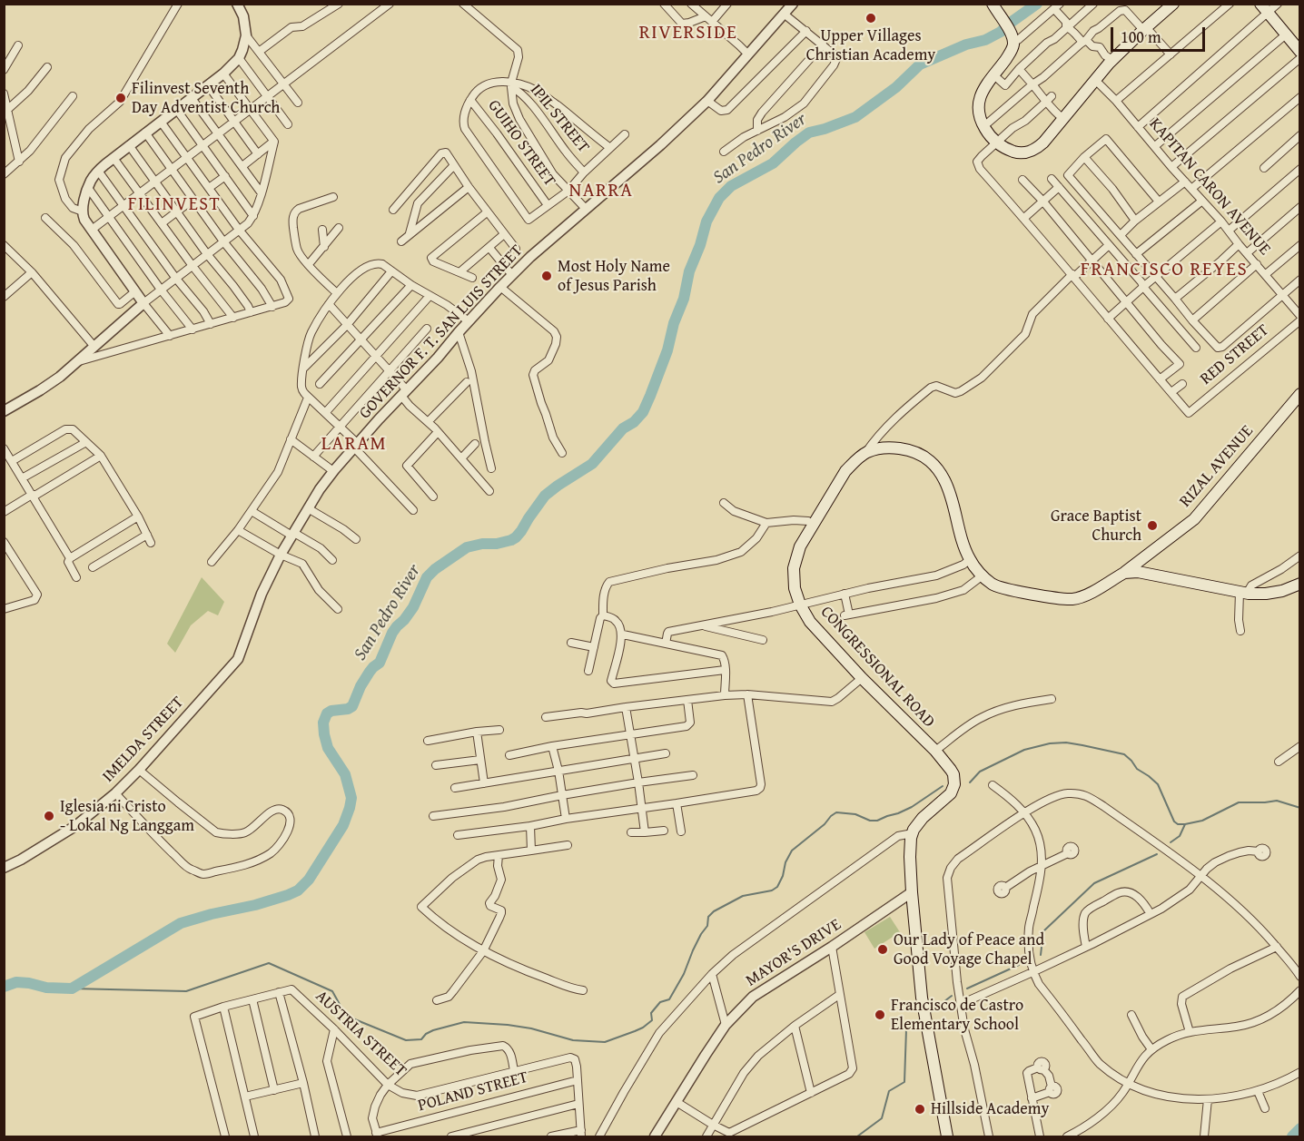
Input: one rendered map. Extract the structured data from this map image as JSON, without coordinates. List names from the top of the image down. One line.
{"streets":{"main road":["RIZAL AVENUE","CONGRESSIONAL ROAD"],"street":["IPIL STREET","GUIHO STREET","KAPITAN CARON AVENUE","GOVERNOR F. T. SAN LUIS STREET","RED STREET","IMELDA STREET","MAYOR'S DRIVE","AUSTRIA STREET","POLAND STREET"]},"crossings":[["GOVERNOR F. T. SAN LUIS STREET","IMELDA STREET"],["AUSTRIA STREET","POLAND STREET"]],"districts":["RIVERSIDE","NARRA","FILINVEST","FRANCISCO REYES","LARAM"],"water":["San Pedro River"],"places":["Upper Villages Christian Academy","Filinvest Seventh Day Adventist Church","Most Holy Name of Jesus Parish","Grace Baptist Church","Iglesia ni Cristo - Lokal Ng Langgam","Our Lady of Peace and Good Voyage Chapel","Francisco de Castro Elementary School","Hillside Academy"],"scale_bar":"100 m"}
